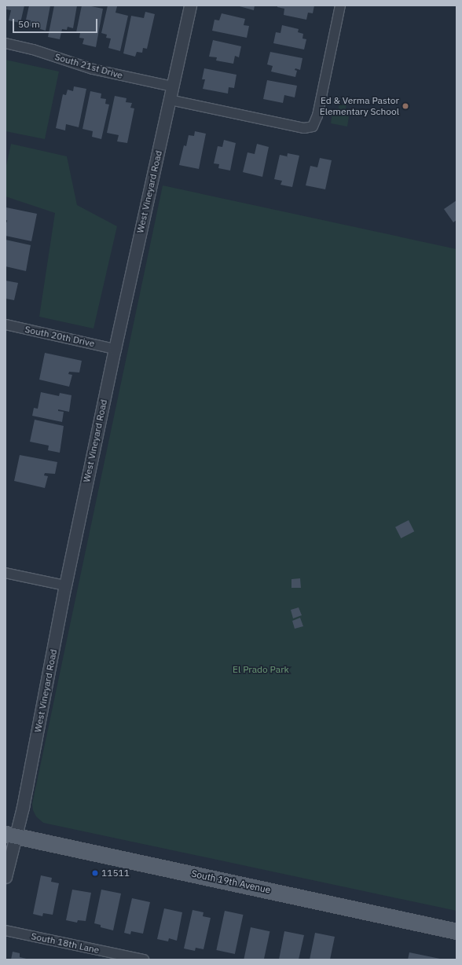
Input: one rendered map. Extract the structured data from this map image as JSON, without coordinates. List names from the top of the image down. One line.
{"streets":{"main road":["South 19th Avenue"],"street":["South 21st Drive","West Vineyard Road","South 20th Drive","South 18th Lane"]},"crossings":[["South 21st Drive","West Vineyard Road"],["West Vineyard Road","South 20th Drive"],["West Vineyard Road","South 19th Avenue"]],"parks":["El Prado Park"],"places":["Ed & Verma Pastor Elementary School","11511"],"scale_bar":"50 m"}
